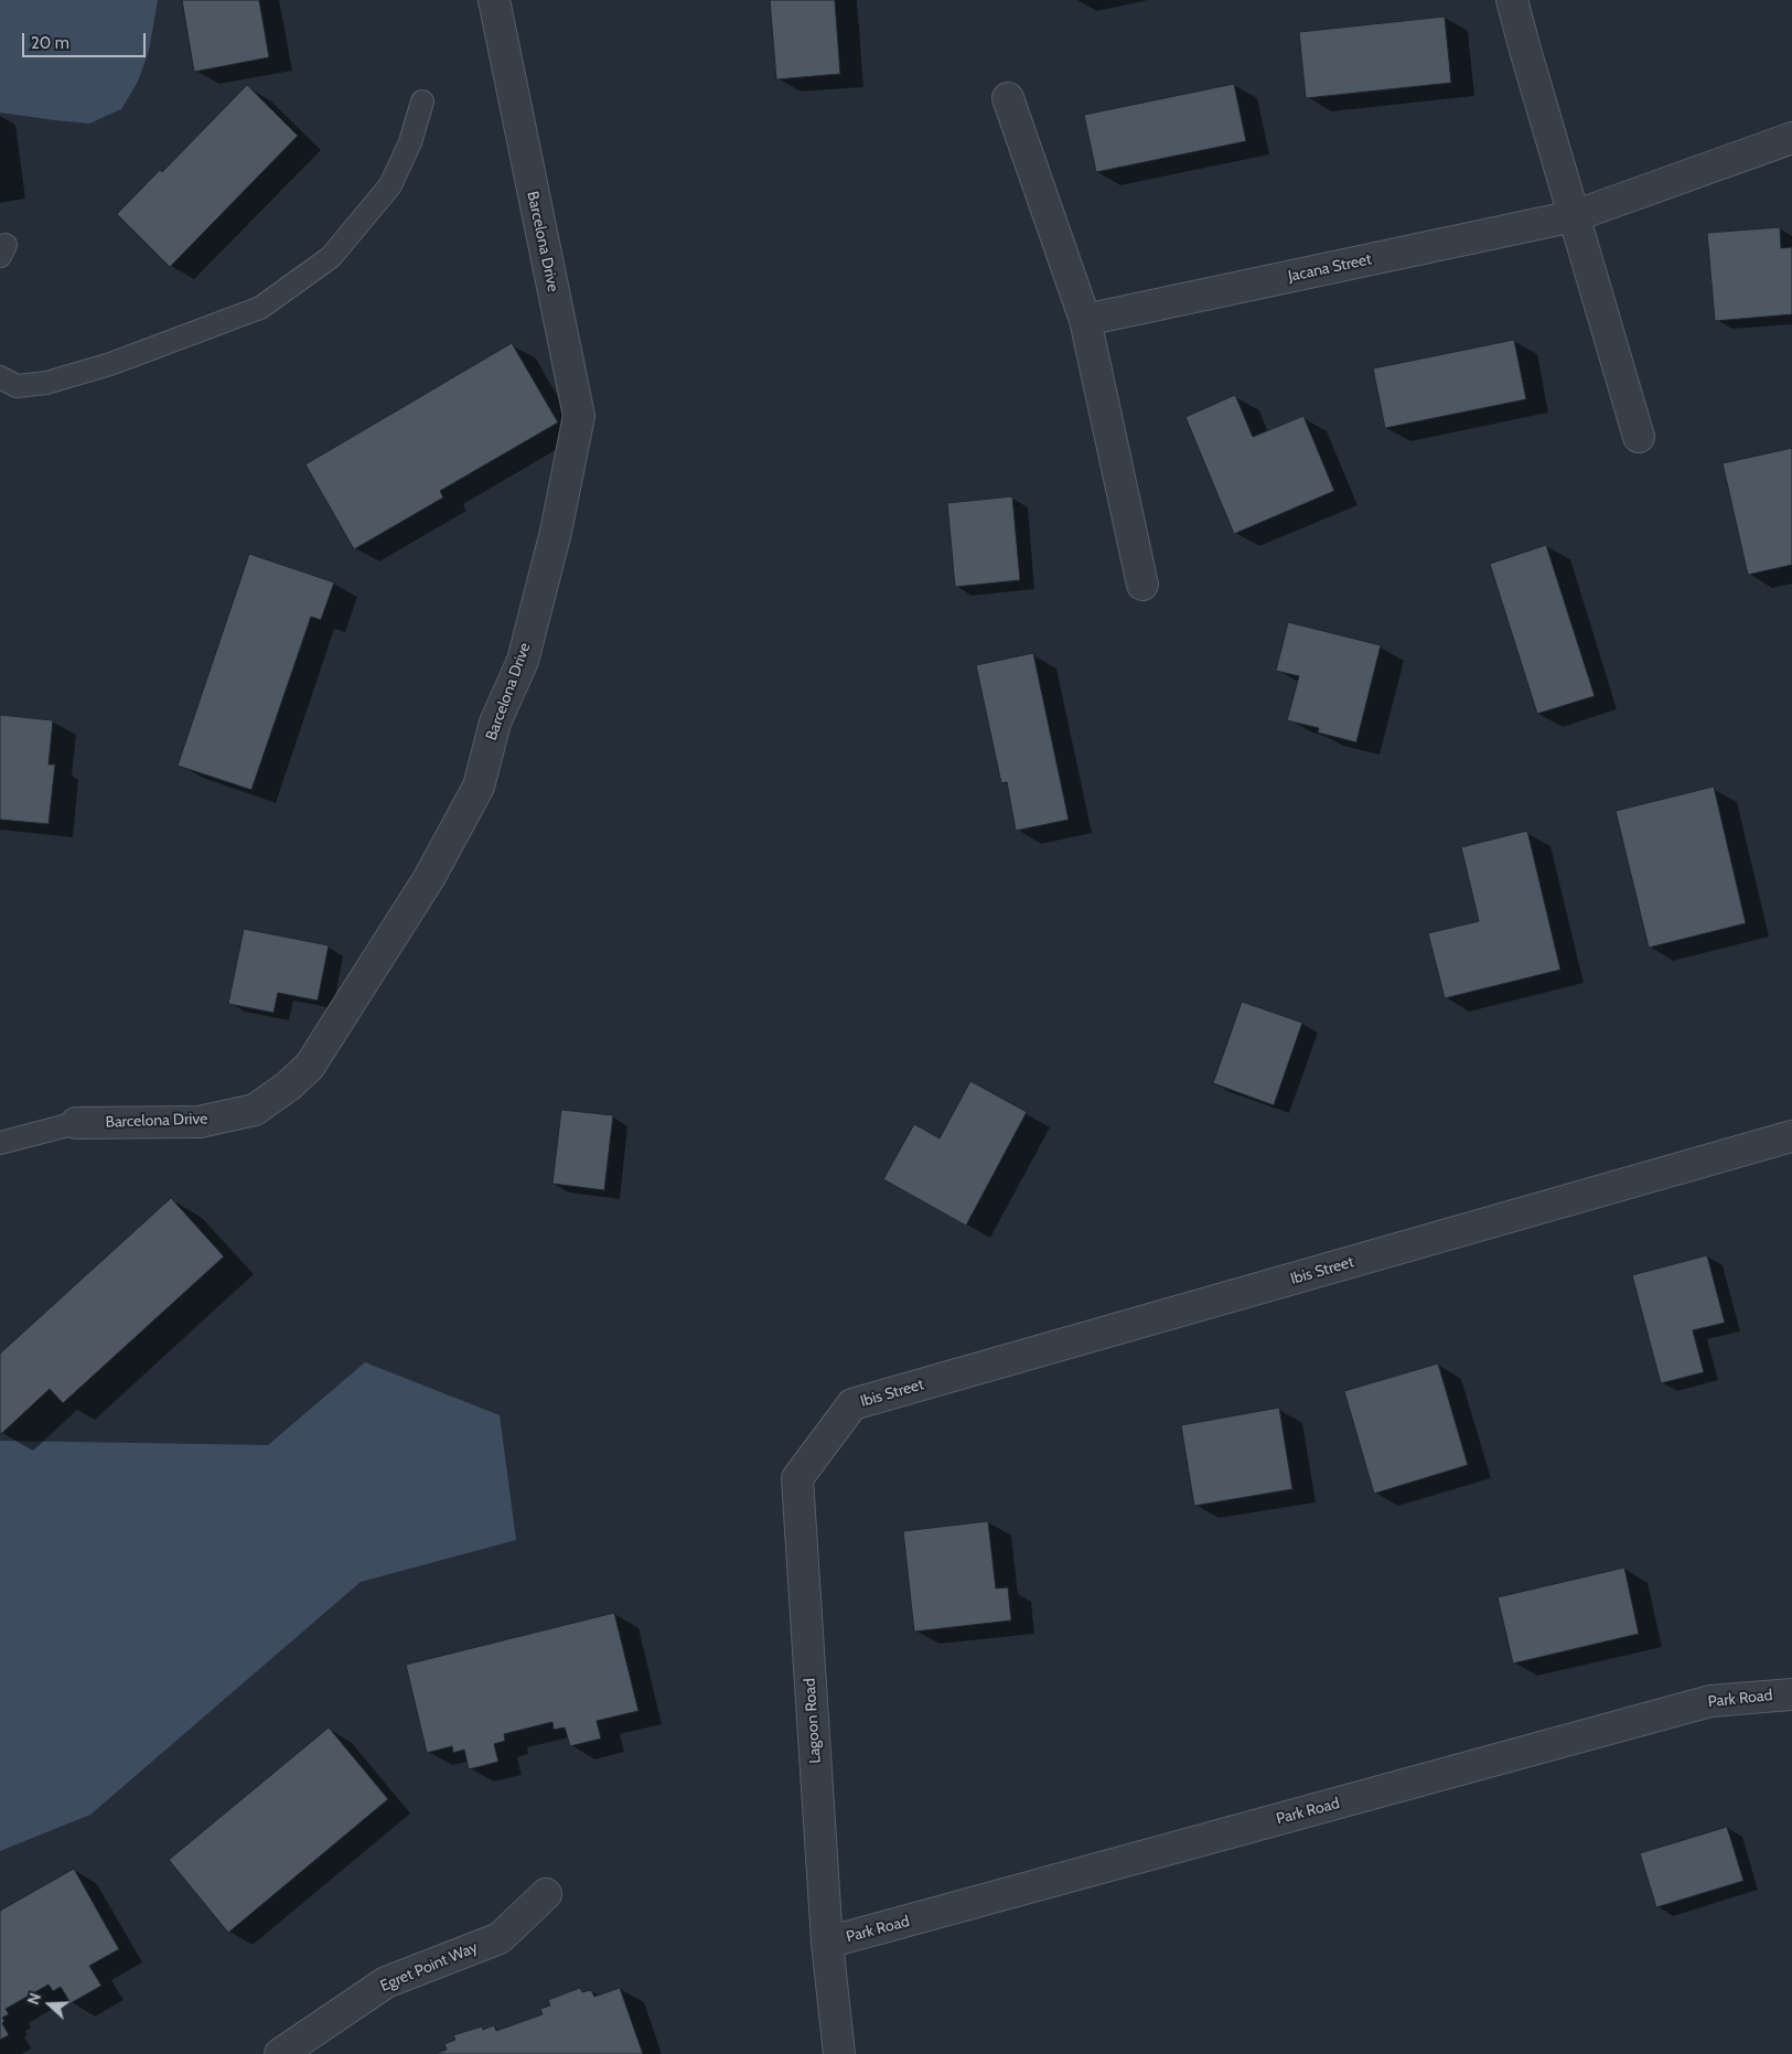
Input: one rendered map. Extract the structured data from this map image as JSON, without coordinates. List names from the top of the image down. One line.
{"streets":{"street":["Barcelona Drive","Jacana Street","Ibis Street","Park Road","Lagoon Road","Egret Point Way"]},"crossings":[["Ibis Street","Lagoon Road"],["Park Road","Lagoon Road"]],"scale_bar":"20 m","north":"left"}
